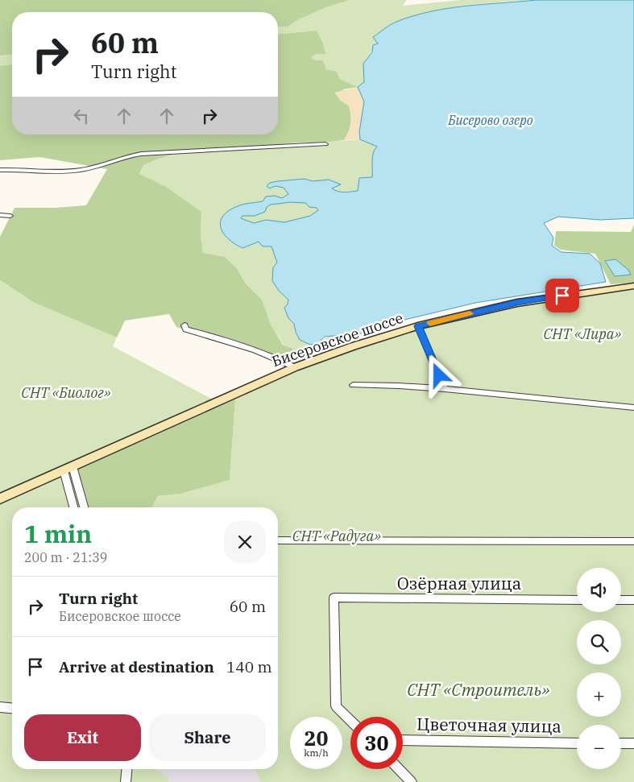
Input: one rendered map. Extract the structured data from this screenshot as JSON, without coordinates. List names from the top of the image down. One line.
{"streets":{"main road":["Бисеровское шоссе"],"street":["Озёрная улица","Цветочная улица"]},"water":["Бисерово озеро"],"parks":["СНТ «Лира»","СНТ «Биолог»","СНТ «Радуга»","СНТ «Строитель»"],"page":{"turn":["60 m","Turn right"],"heading":["1 min","200 m · 21:39"],"map_buttons":["+","−"],"list":[{"name":"Turn right","note":"Бисеровское шоссе","value":"60 m"},{"name":"Arrive at destination","value":"140 m"}],"buttons":["Exit","Share"],"speed":"20 km/h","limit":"30"}}
